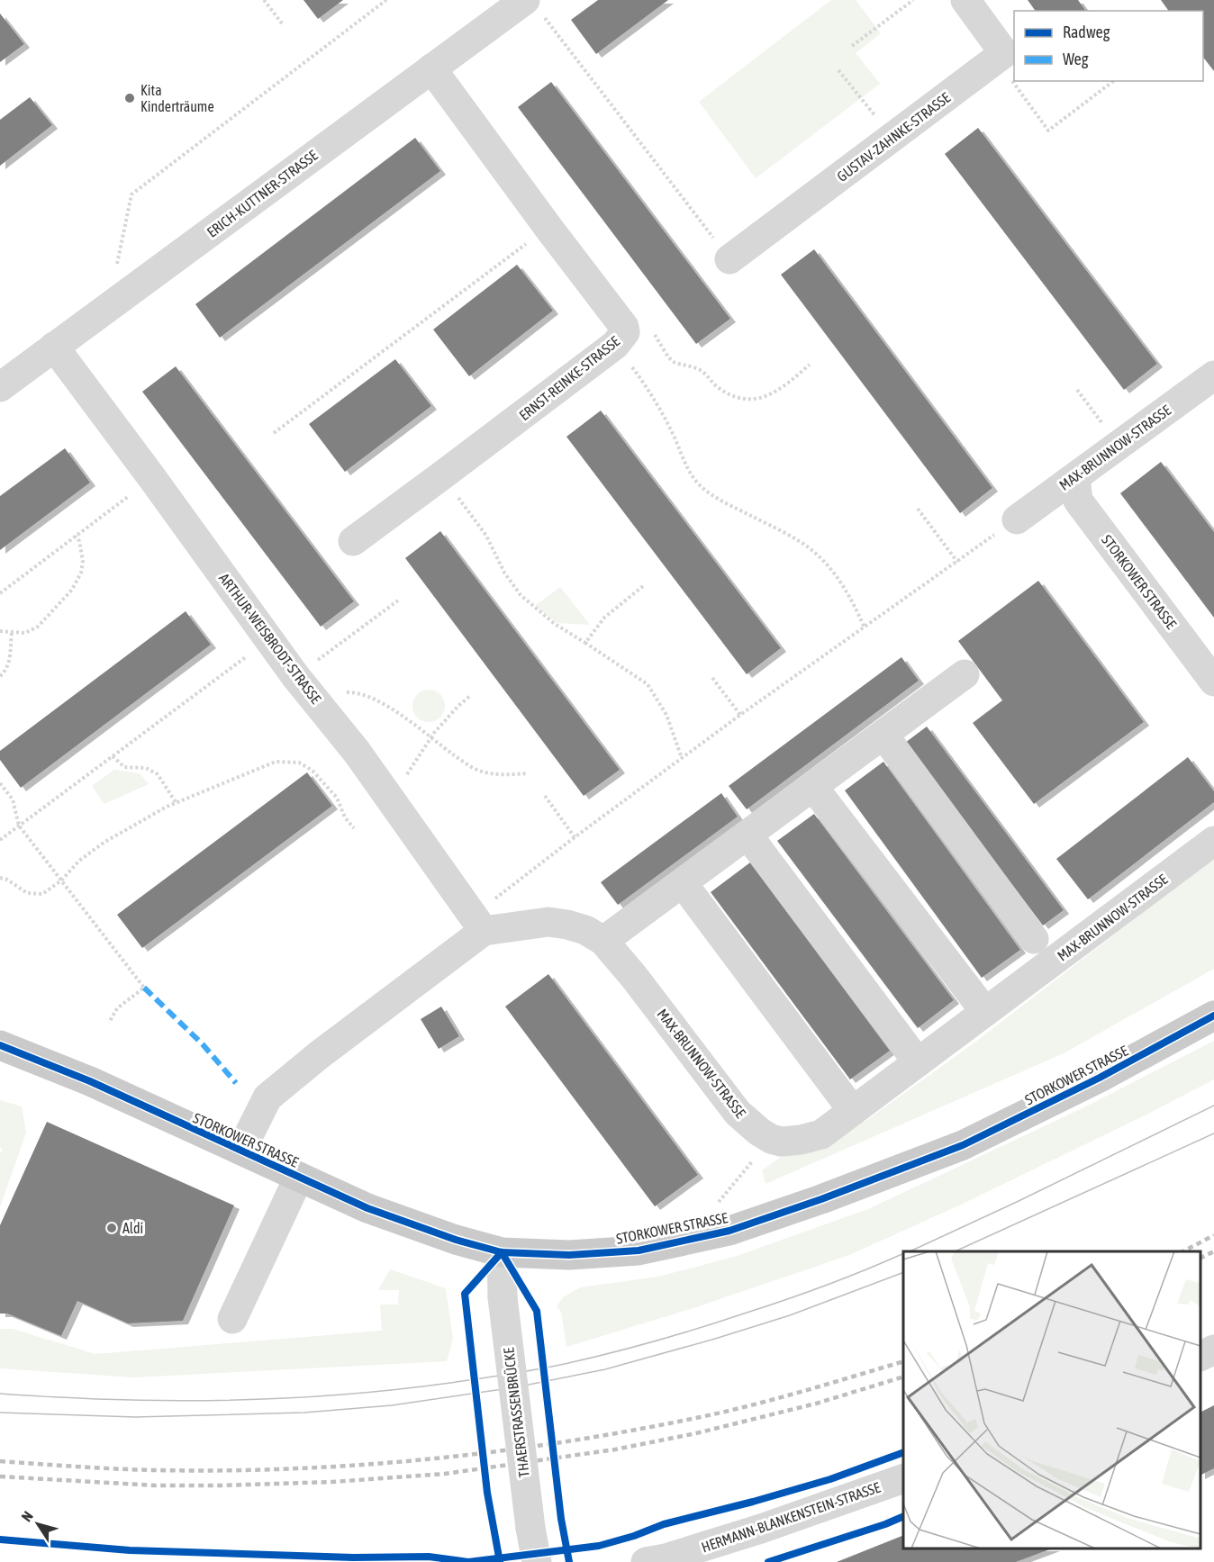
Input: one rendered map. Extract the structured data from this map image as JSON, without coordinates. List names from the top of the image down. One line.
{"streets":{"main road":["STORKOWER STRASSE"],"street":["GUSTAV-ZAHNKE-STRASSE","ERICH-KUTTNER-STRASSE","ERNST-REINKE-STRASSE","MAX-BRUNNOW-STRASSE","ARTHUR-WEISBRODT-STRASSE","THAERSTRASSENBRÜCKE","HERMANN-BLANKENSTEIN-STRASSE"]},"crossings":[["ERICH-KUTTNER-STRASSE","ERNST-REINKE-STRASSE"],["ERICH-KUTTNER-STRASSE","ARTHUR-WEISBRODT-STRASSE"],["MAX-BRUNNOW-STRASSE","STORKOWER STRASSE"],["MAX-BRUNNOW-STRASSE","ARTHUR-WEISBRODT-STRASSE"],["STORKOWER STRASSE","THAERSTRASSENBRÜCKE"]],"places":["Kita Kinderträume","Aldi"],"legend":["Radweg","Weg"],"north":"top left"}
